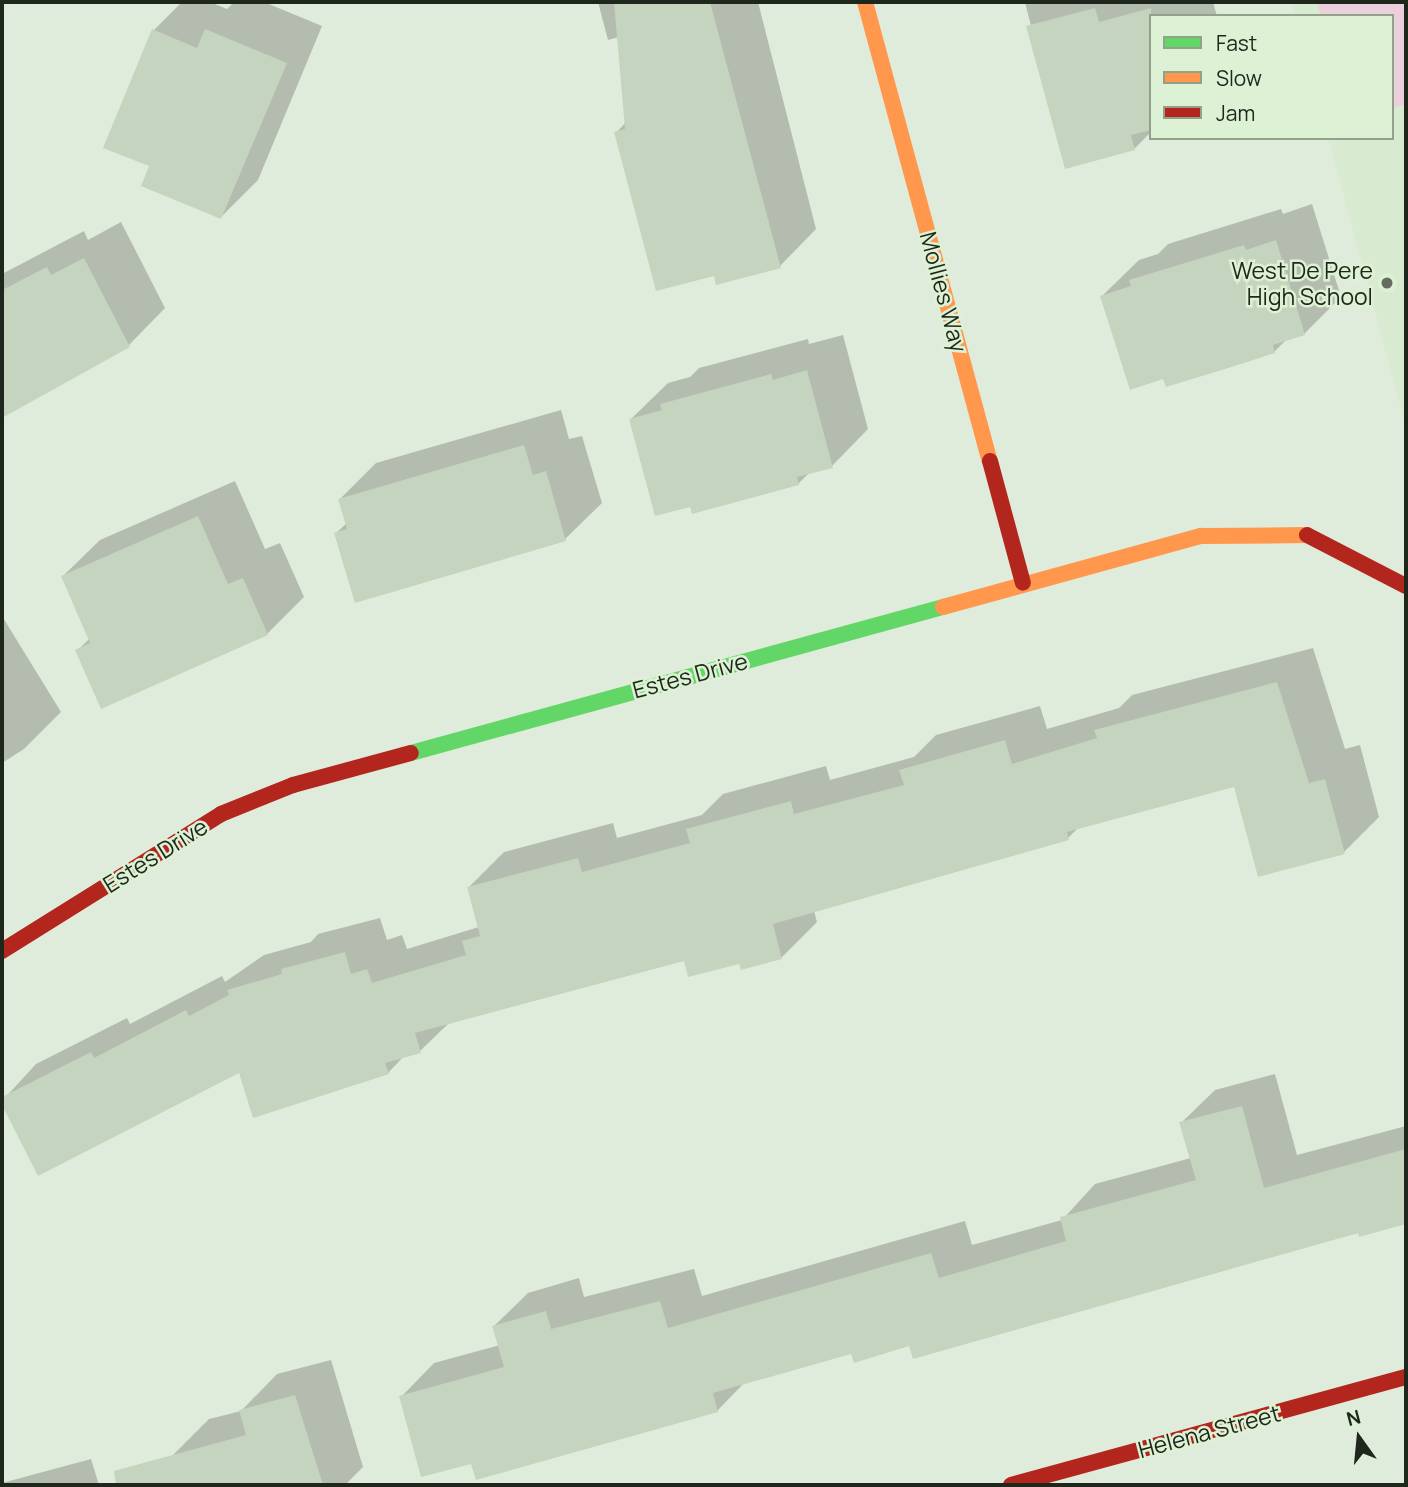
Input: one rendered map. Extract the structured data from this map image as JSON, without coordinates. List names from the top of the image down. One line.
{"streets":{"street":["Mollies Way","Estes Drive","Helena Street"]},"crossings":[["Mollies Way","Estes Drive"]],"places":["West De Pere High School"],"legend":["Fast","Slow","Jam"],"north":"top"}
